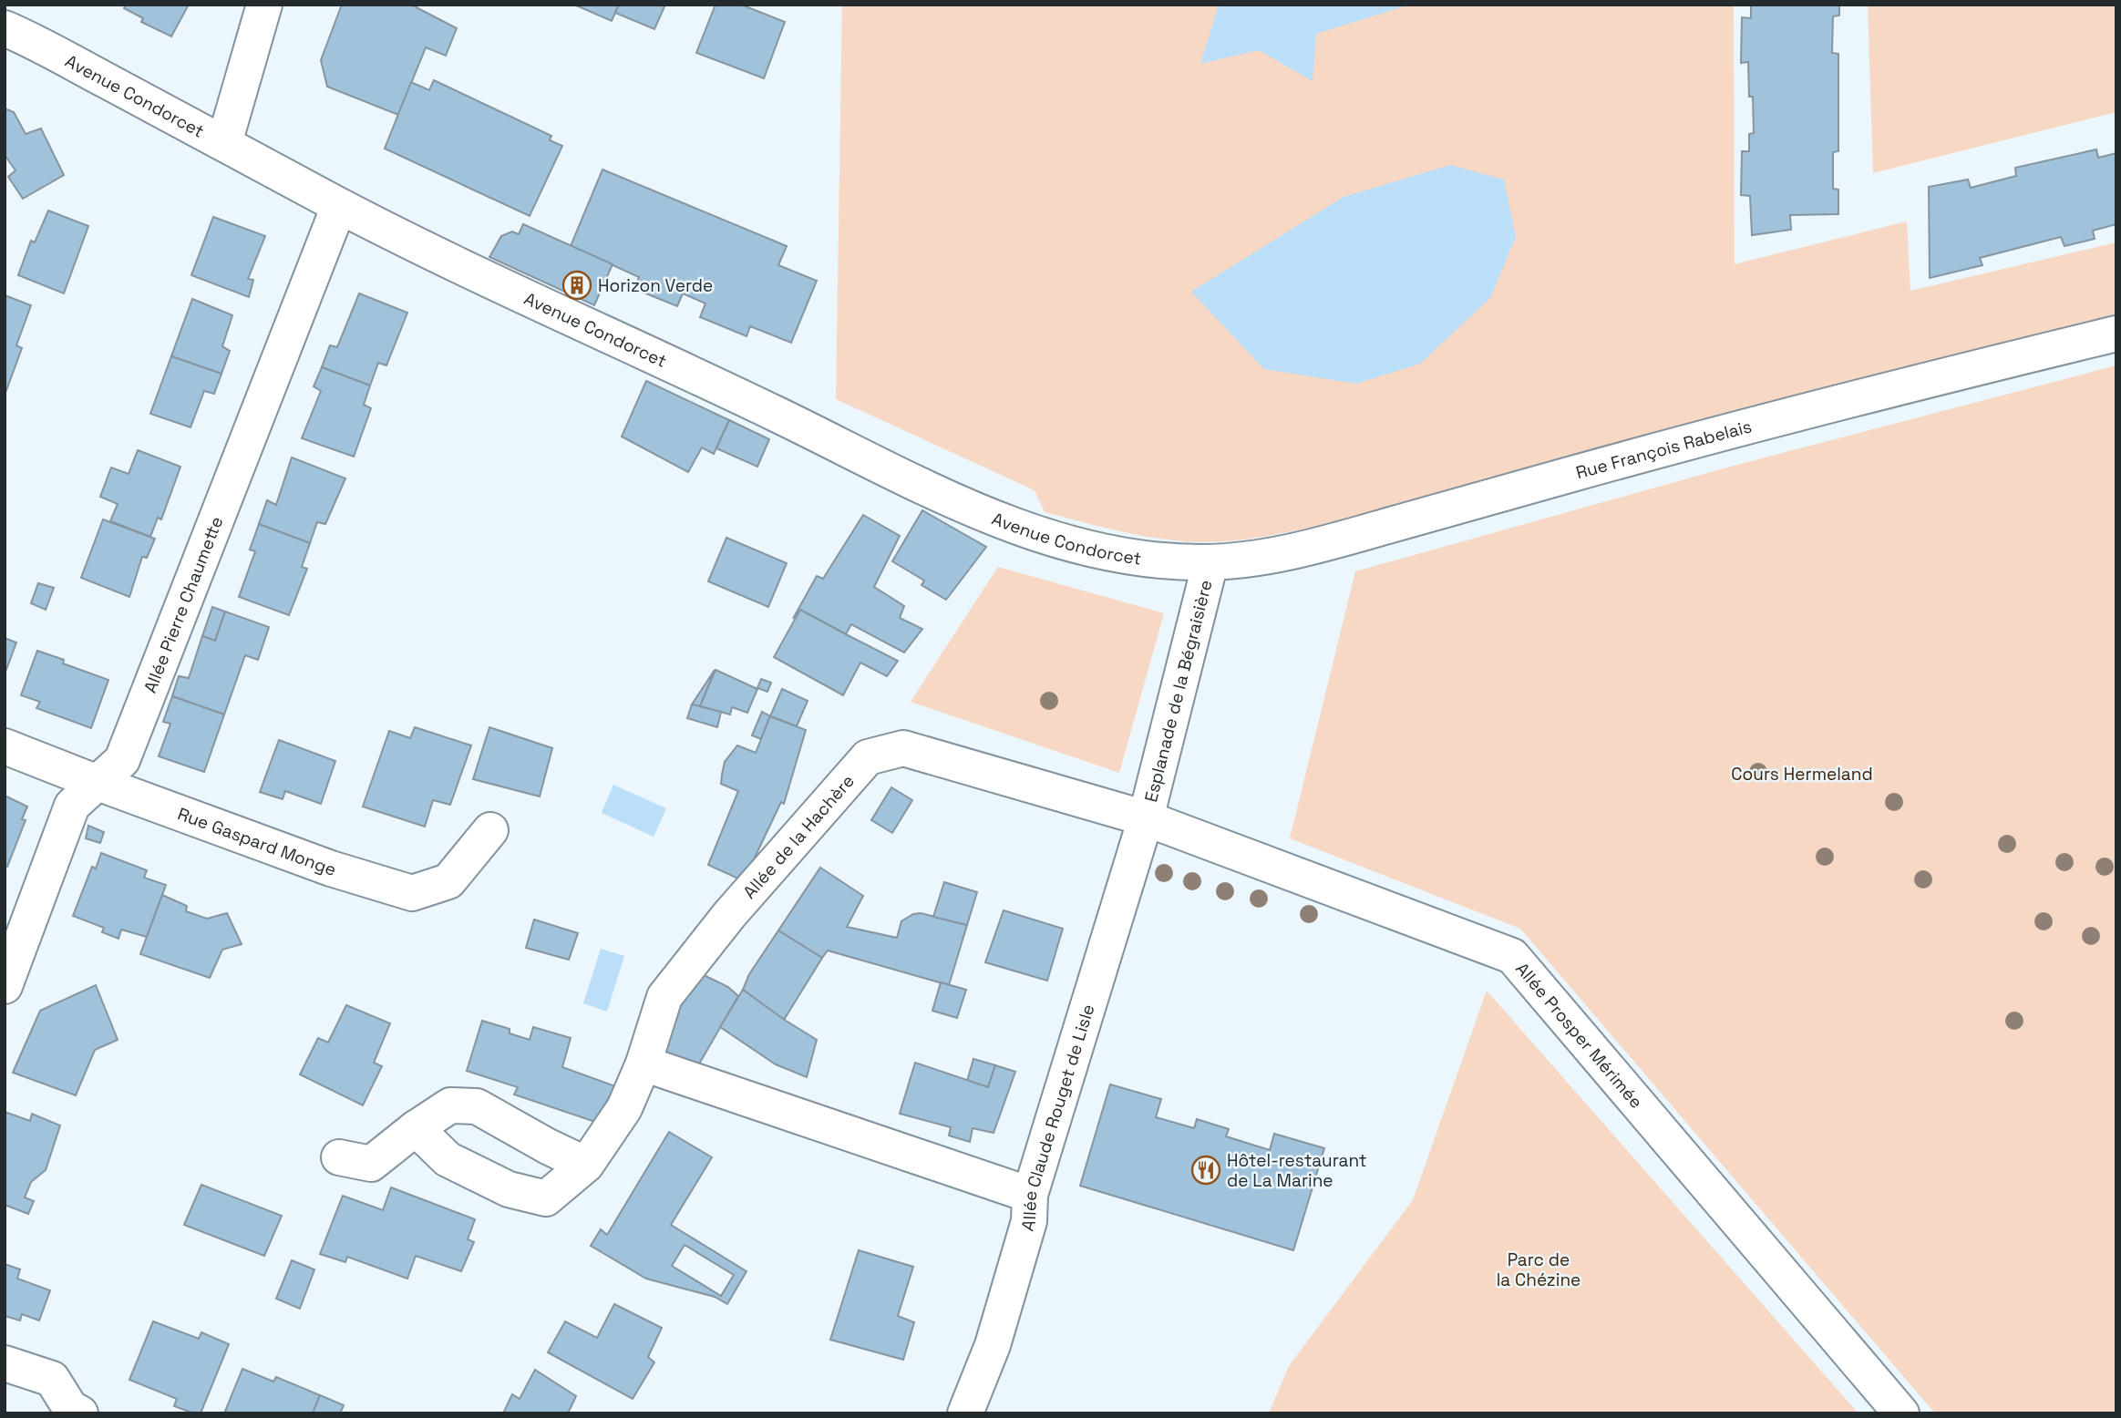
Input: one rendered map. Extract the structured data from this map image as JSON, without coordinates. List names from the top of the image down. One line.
{"streets":{"street":["Avenue Condorcet","Rue François Rabelais","Allée Pierre Chaumette","Esplanade de la Bégraisière","Allée de la Hachère","Rue Gaspard Monge","Allée Prosper Mérimée","Allée Claude Rouget de Lisle"]},"crossings":[["Avenue Condorcet","Rue François Rabelais"],["Avenue Condorcet","Allée Pierre Chaumette"],["Avenue Condorcet","Esplanade de la Bégraisière"],["Rue François Rabelais","Esplanade de la Bégraisière"],["Allée Pierre Chaumette","Rue Gaspard Monge"],["Esplanade de la Bégraisière","Allée de la Hachère"],["Esplanade de la Bégraisière","Allée Prosper Mérimée"],["Esplanade de la Bégraisière","Allée Claude Rouget de Lisle"],["Allée de la Hachère","Allée Prosper Mérimée"],["Allée de la Hachère","Allée Claude Rouget de Lisle"],["Allée Prosper Mérimée","Allée Claude Rouget de Lisle"]],"parks":["Cours Hermeland","Parc de la Chézine"],"places":{"building":["Horizon Verde"],"restaurant":["Hôtel-restaurant de La Marine"]}}
